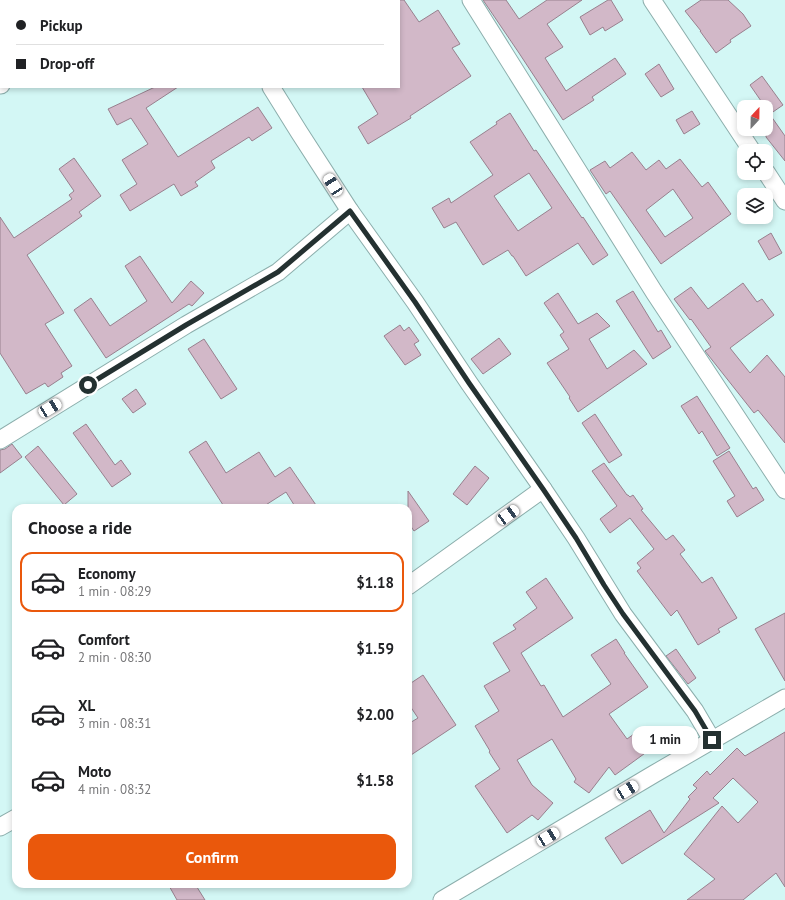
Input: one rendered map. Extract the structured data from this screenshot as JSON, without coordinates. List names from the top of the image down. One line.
{"north":"top","page":{"banner":["Pickup","Drop-off"],"heading":"Choose a ride","list":[{"name":"Economy","note":"1 min · 08:29","value":"$1.18"},{"name":"Comfort","note":"2 min · 08:30","value":"$1.59"},{"name":"XL","note":"3 min · 08:31","value":"$2.00"},{"name":"Moto","note":"4 min · 08:32","value":"$1.58"}],"bubble":"1 min","buttons":"Confirm"}}
